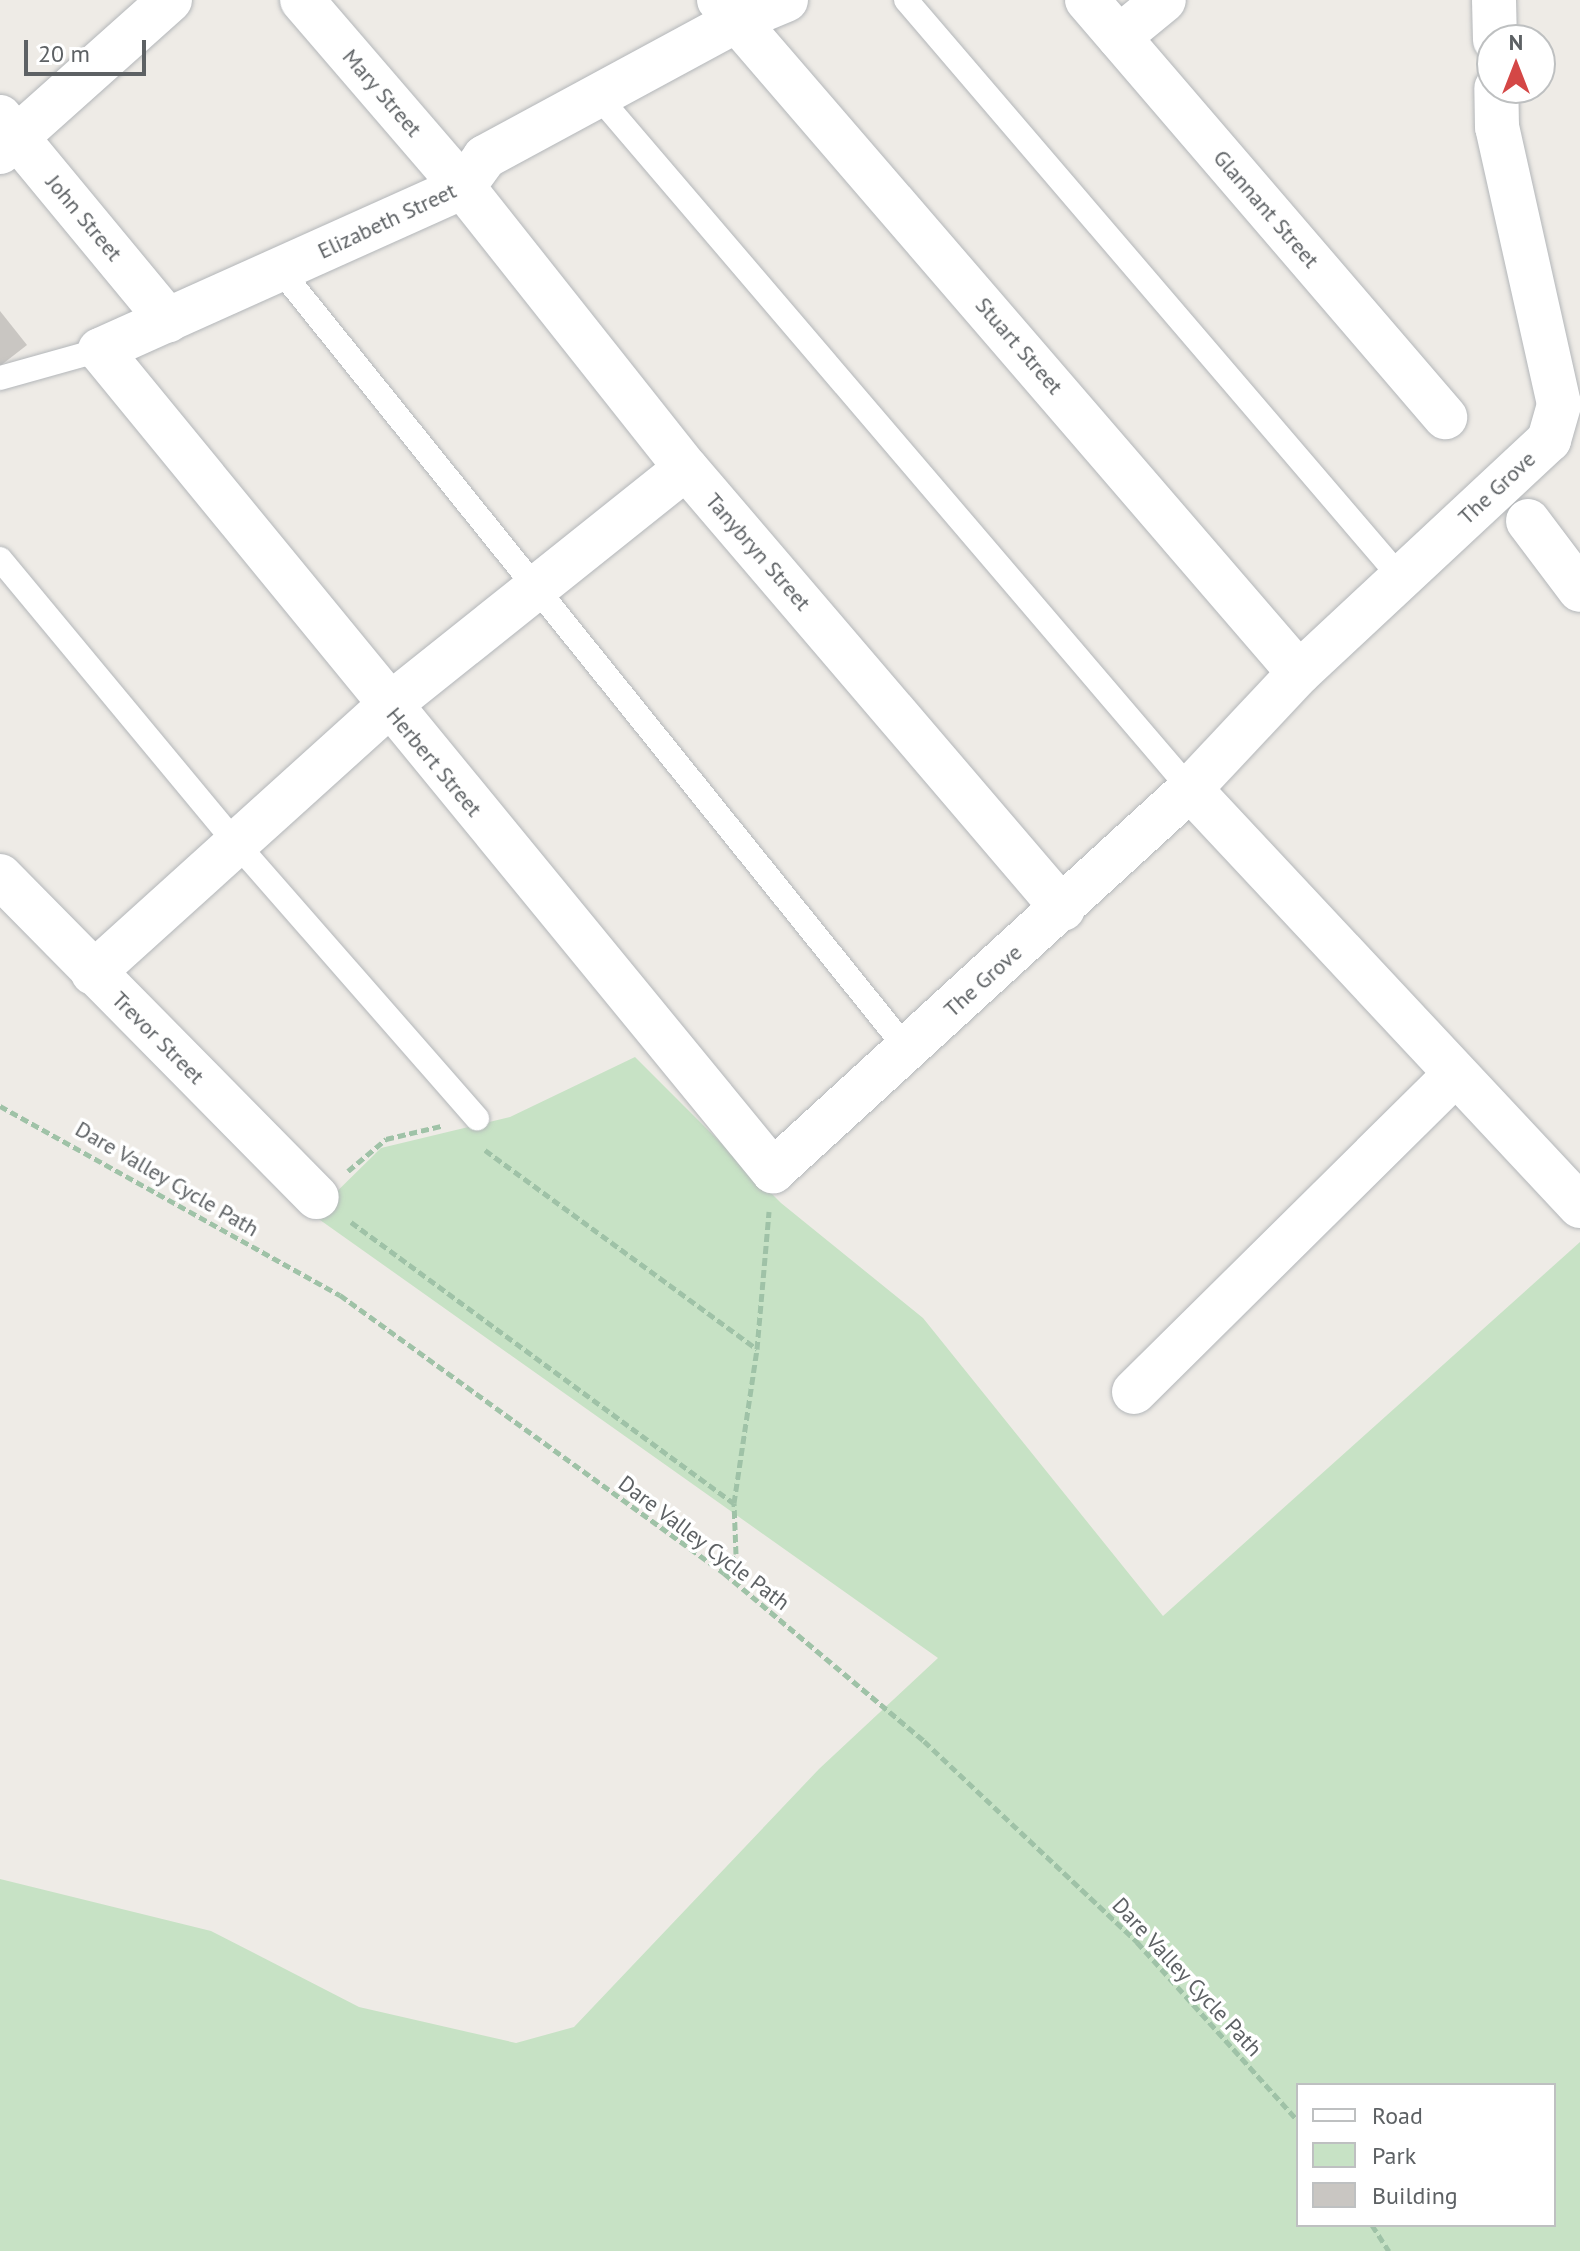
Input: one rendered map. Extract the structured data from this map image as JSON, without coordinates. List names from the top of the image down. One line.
{"streets":{"street":["Mary Street","Glannant Street","John Street","Elizabeth Street","Stuart Street","The Grove","Tanybryn Street","Herbert Street","Trevor Street"],"path":["Dare Valley Cycle Path"]},"crossings":[["Mary Street","Elizabeth Street"],["Mary Street","Tanybryn Street"],["John Street","Elizabeth Street"],["Elizabeth Street","Stuart Street"],["Elizabeth Street","Tanybryn Street"],["Elizabeth Street","Herbert Street"],["Stuart Street","The Grove"],["The Grove","Tanybryn Street"],["The Grove","Herbert Street"]],"legend":["Road","Park","Building"],"scale_bar":"20 m","north":"top"}
